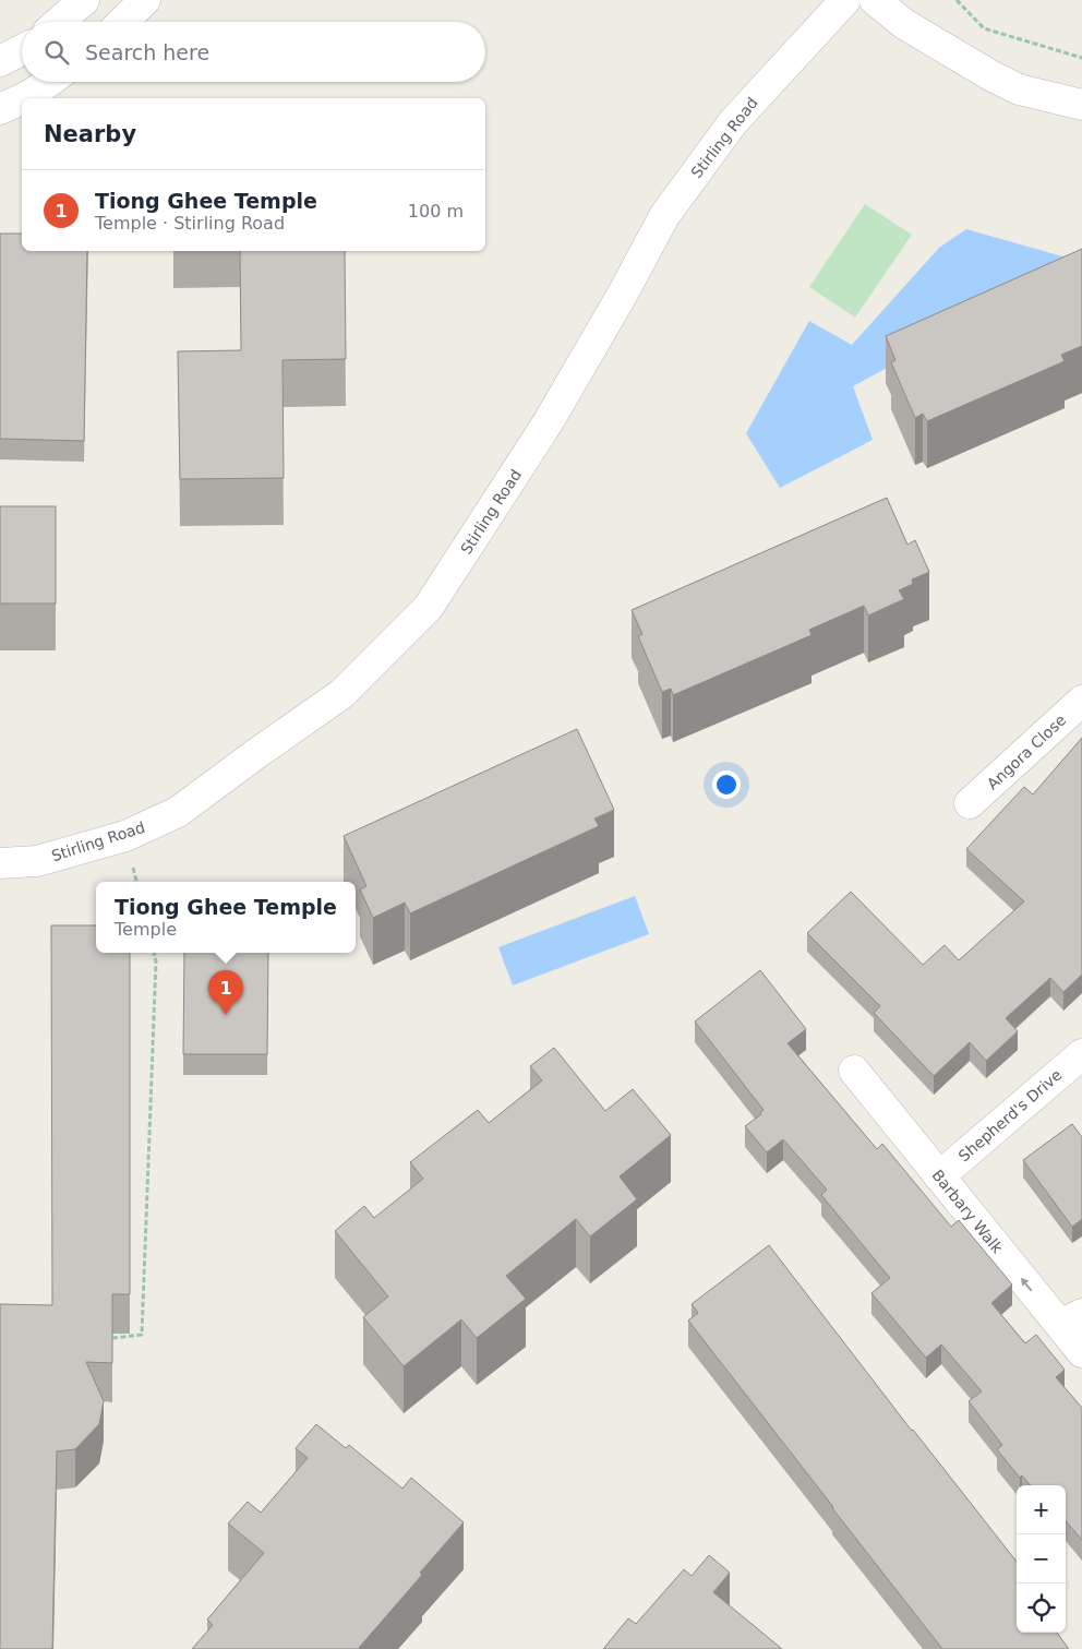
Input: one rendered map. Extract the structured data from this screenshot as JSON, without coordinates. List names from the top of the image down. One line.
{"streets":{"street":["Stirling Road","Angora Close","Shepherd's Drive","Barbary Walk"]},"crossings":[["Shepherd's Drive","Barbary Walk"]],"one_way":["Barbary Walk"],"page":{"search":"Search here","heading":"Nearby","list":[{"mark":"1","name":"Tiong Ghee Temple","note":"Temple · Stirling Road","value":"100 m"}],"popup":["Tiong Ghee Temple","Temple"],"pins":"1","map_buttons":["+","−"]}}
